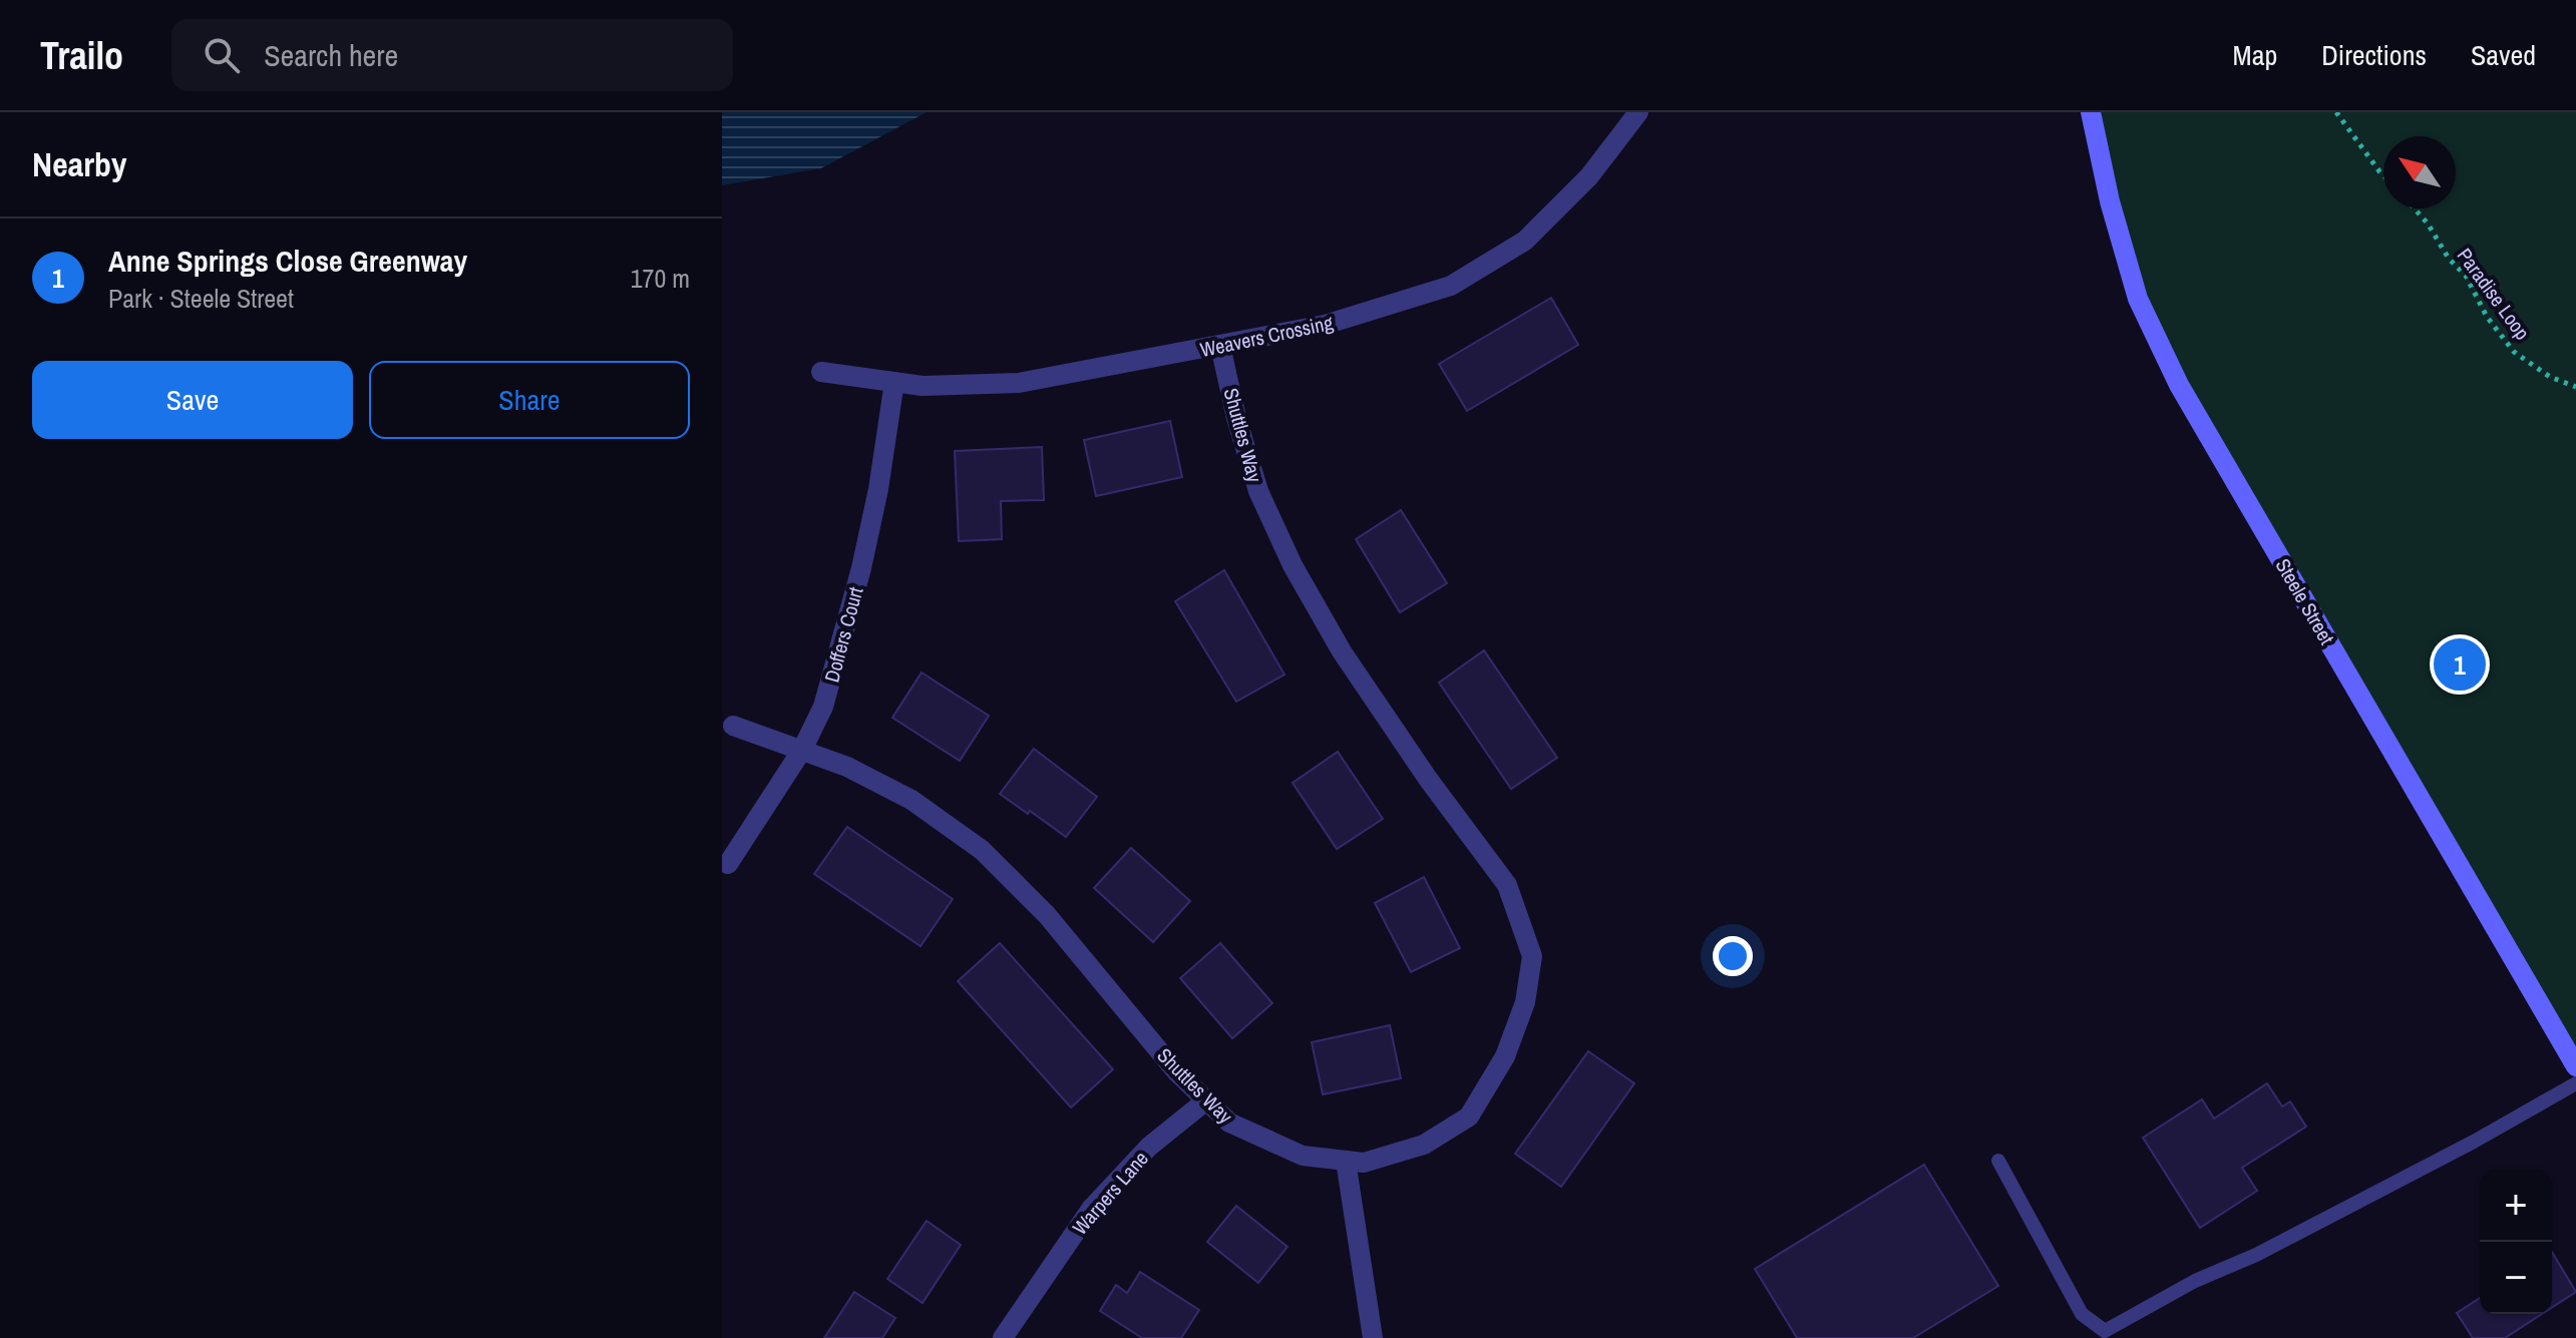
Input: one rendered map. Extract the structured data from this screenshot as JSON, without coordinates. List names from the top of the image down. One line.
{"streets":{"street":["Weavers Crossing","Shuttles Way","Steele Street","Doffers Court","Warpers Lane"],"path":["Paradise Loop"]},"crossings":[["Weavers Crossing","Shuttles Way"],["Weavers Crossing","Doffers Court"],["Shuttles Way","Doffers Court"],["Shuttles Way","Warpers Lane"]],"north":"top left","page":{"header":"Trailo","search":"Search here","nav":["Map","Directions","Saved"],"heading":"Nearby","list":[{"mark":"1","name":"Anne Springs Close Greenway","note":"Park · Steele Street","value":"170 m"}],"buttons":["Save","Share"],"pins":"1","map_buttons":["+","−"]}}
